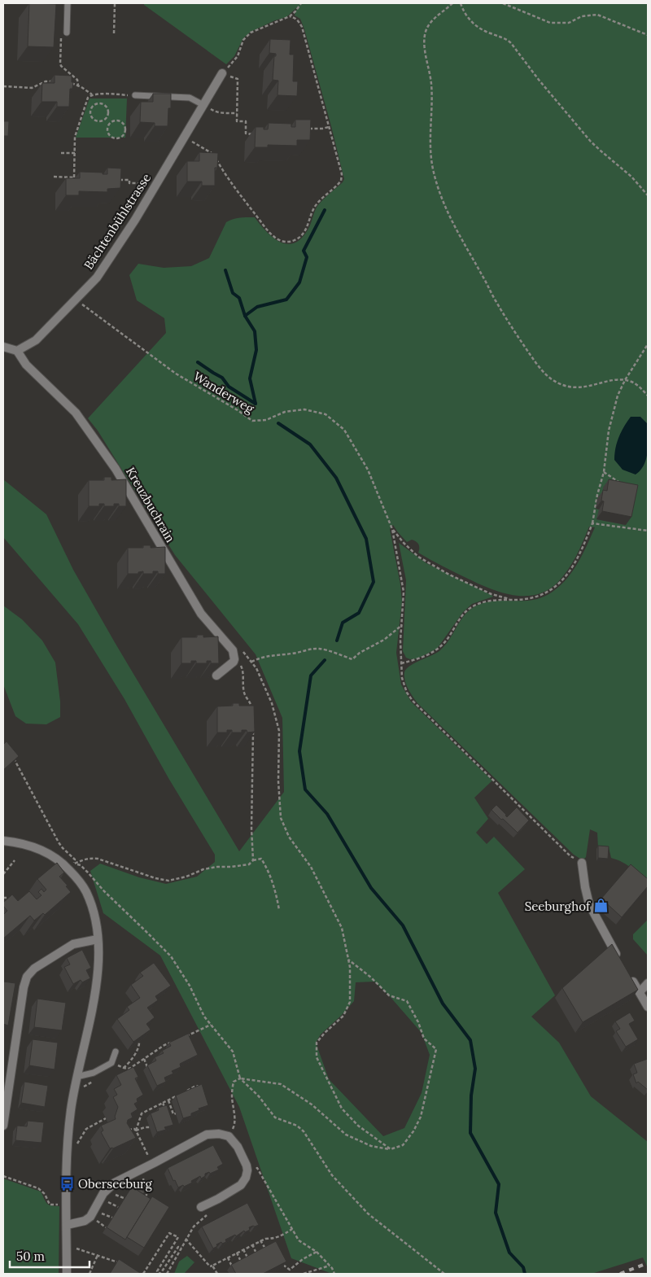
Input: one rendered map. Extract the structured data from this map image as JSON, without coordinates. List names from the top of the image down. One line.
{"streets":{"street":["Bächtenbühlstrasse","Kreuzbuchrain"],"path":["Wanderweg"]},"crossings":[["Bächtenbühlstrasse","Wanderweg"],["Bächtenbühlstrasse","Kreuzbuchrain"]],"places":{"shop":["Seeburghof"],"bus stop":["Oberseeburg"]},"scale_bar":"50 m"}
